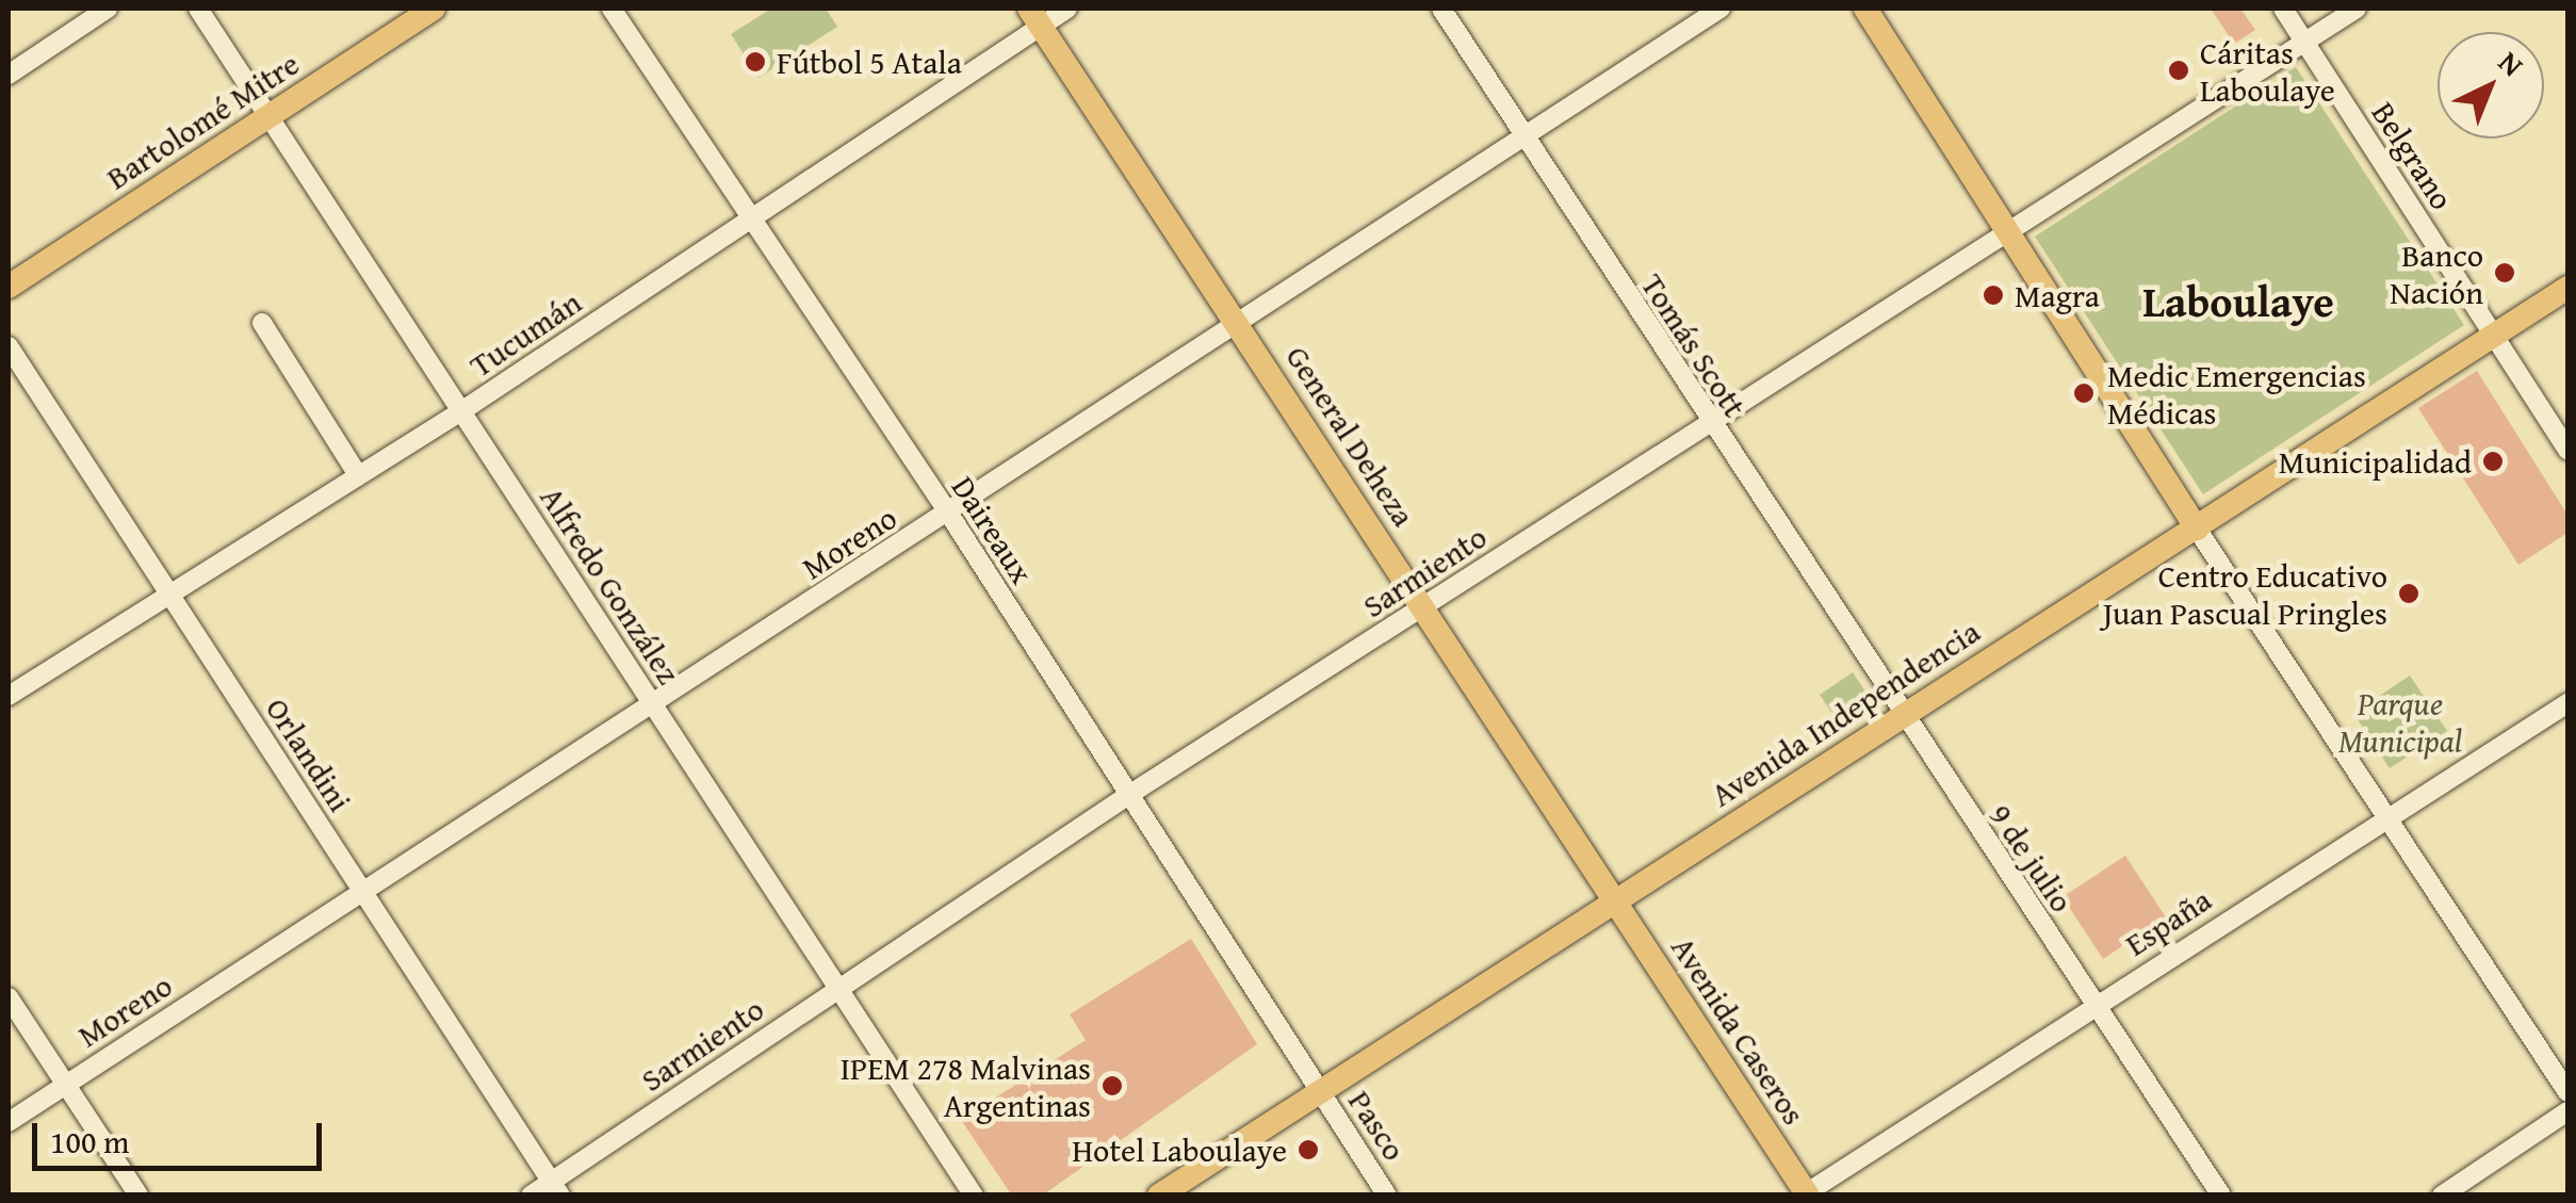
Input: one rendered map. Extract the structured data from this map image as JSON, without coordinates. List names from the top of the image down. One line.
{"streets":{"main road":["Bartolomé Mitre","General Deheza","Avenida Independencia","Avenida Caseros"],"street":["Belgrano","Tucumán","Tomás Scott","Daireaux","Moreno","Sarmiento","Alfredo González","Orlandini","9 de julio","España","Pasco"]},"crossings":[["Bartolomé Mitre","Alfredo González"],["Belgrano","Sarmiento"],["Belgrano","Avenida Independencia"],["Tucumán","General Deheza"],["Tucumán","Daireaux"],["Tucumán","Alfredo González"],["Tucumán","Orlandini"],["Tomás Scott","Moreno"],["Tomás Scott","Sarmiento"],["Tomás Scott","Avenida Independencia"],["Tomás Scott","9 de julio"],["General Deheza","Moreno"],["General Deheza","Sarmiento"],["General Deheza","Avenida Independencia"],["General Deheza","Avenida Caseros"],["Daireaux","Moreno"],["Daireaux","Sarmiento"],["Daireaux","Avenida Independencia"],["Daireaux","Pasco"],["Moreno","Alfredo González"],["Moreno","Orlandini"],["Sarmiento","Alfredo González"],["Sarmiento","Orlandini"],["Avenida Independencia","9 de julio"],["Avenida Independencia","Avenida Caseros"],["Avenida Independencia","Pasco"],["9 de julio","España"],["España","Avenida Caseros"]],"districts":["Laboulaye"],"parks":["Parque Municipal"],"places":["Fútbol 5 Atala","Cáritas Laboulaye","Banco Nación","Magra","Medic Emergencias Médicas","Municipalidad","Centro Educativo Juan Pascual Pringles","IPEM 278 Malvinas Argentinas","Hotel Laboulaye"],"scale_bar":"100 m","north":"top right"}
